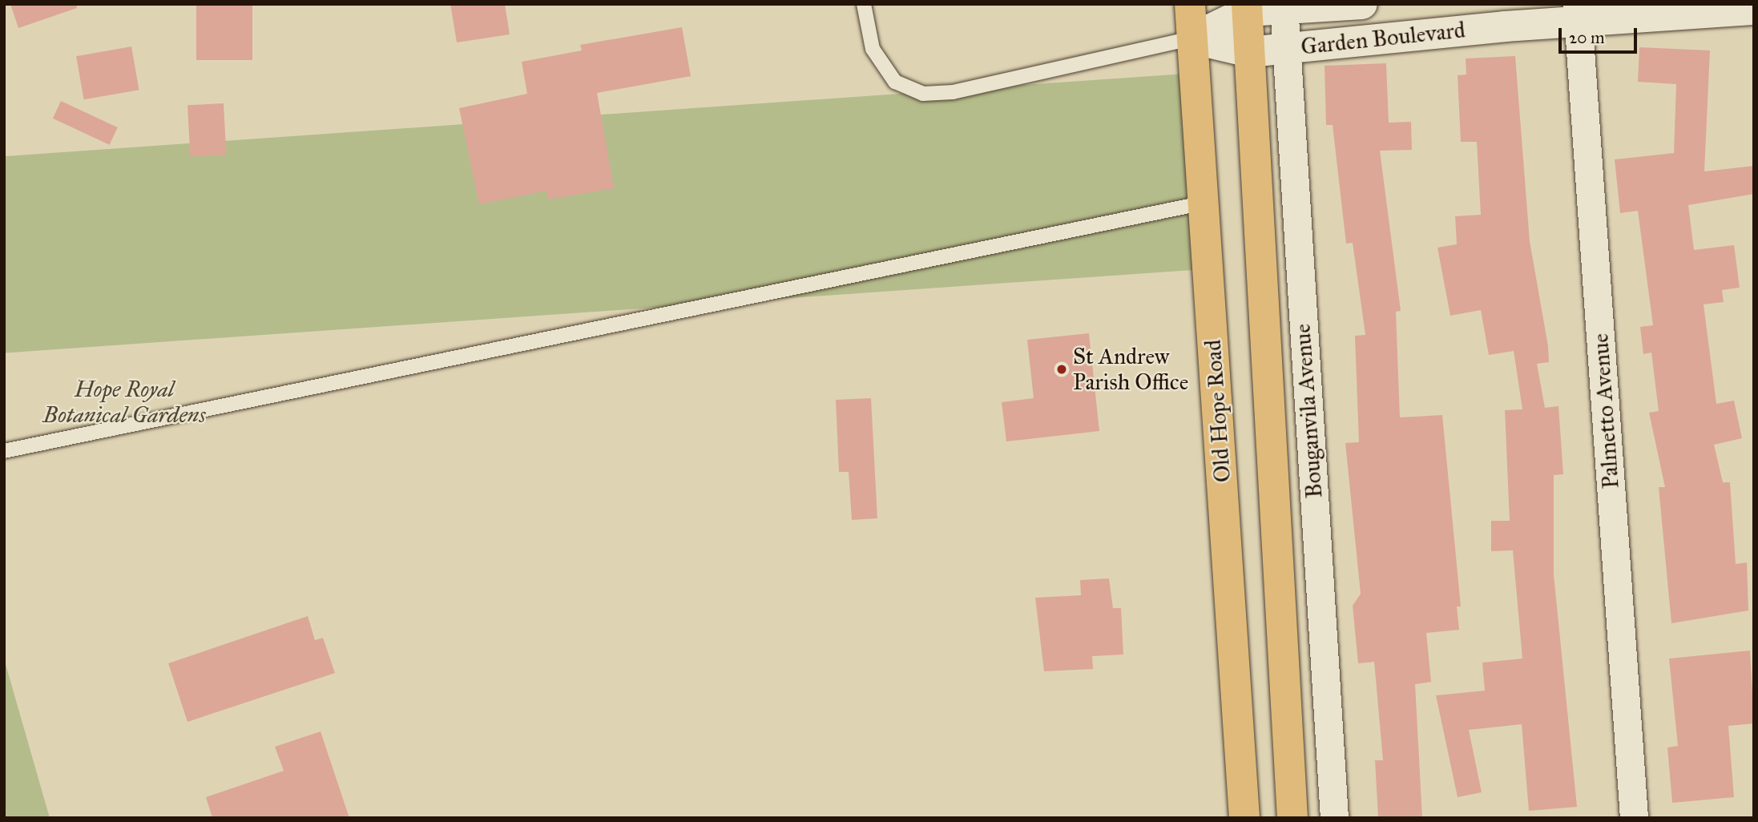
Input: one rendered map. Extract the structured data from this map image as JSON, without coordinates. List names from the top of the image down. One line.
{"streets":{"main road":["Old Hope Road"],"street":["Garden Boulevard","Bouganvila Avenue","Palmetto Avenue"]},"crossings":[["Garden Boulevard","Old Hope Road"],["Garden Boulevard","Bouganvila Avenue"],["Garden Boulevard","Palmetto Avenue"]],"parks":["Hope Royal Botanical Gardens"],"places":["St Andrew Parish Office"],"scale_bar":"20 m"}
